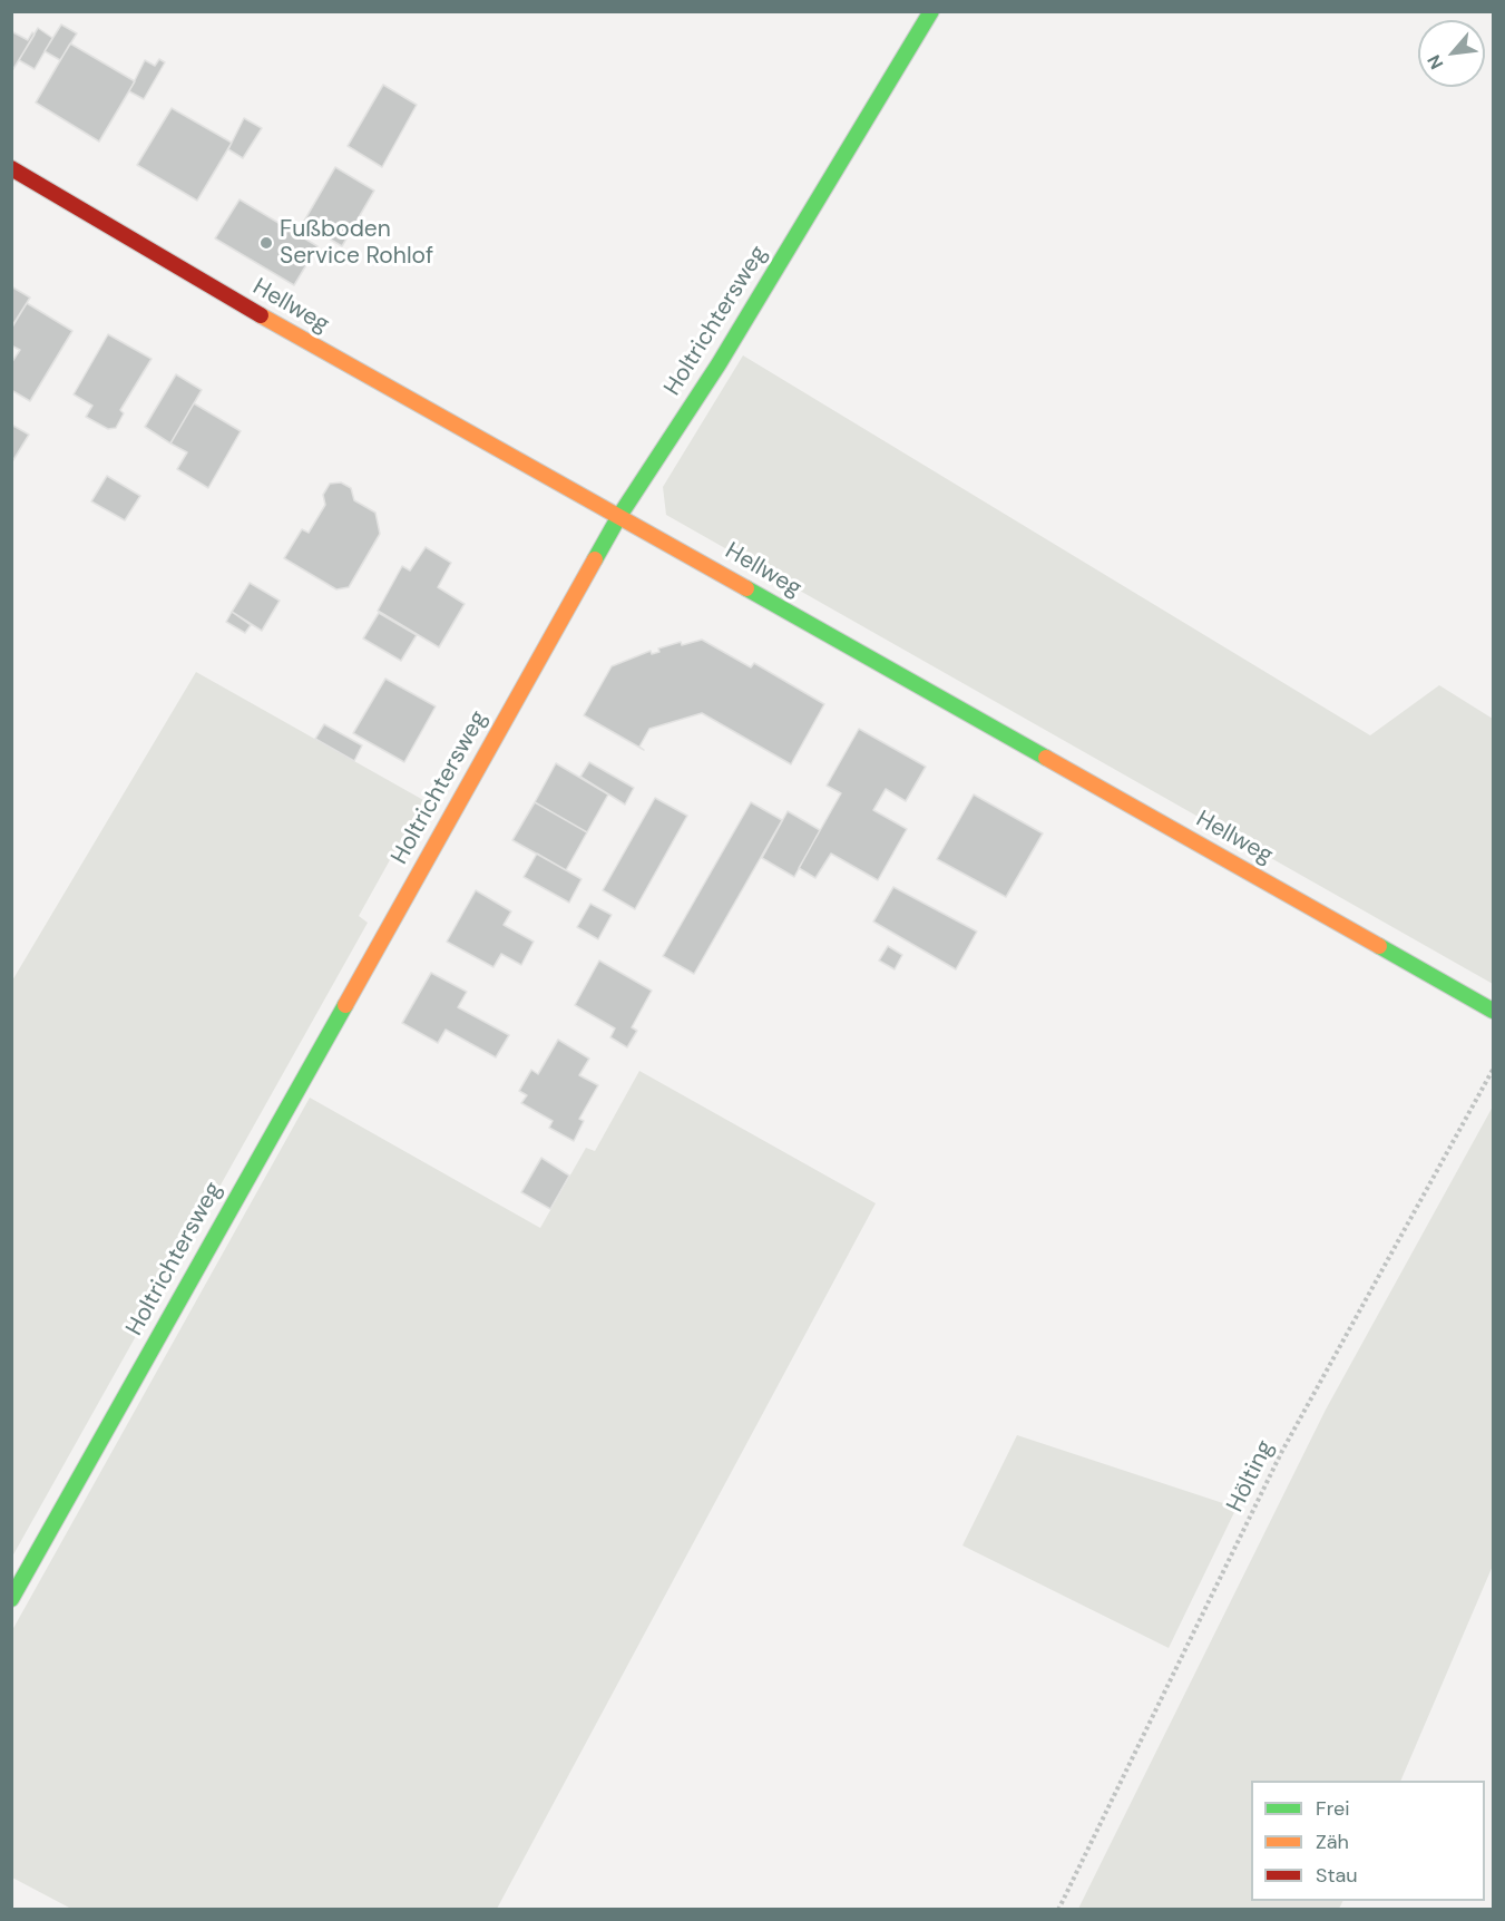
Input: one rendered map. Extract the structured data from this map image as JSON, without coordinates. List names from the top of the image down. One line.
{"streets":{"street":["Hellweg","Holtrichtersweg"],"path":["Hölting"]},"crossings":[["Hellweg","Holtrichtersweg"]],"places":["Fußboden Service Rohlof"],"legend":["Frei","Zäh","Stau"],"north":"bottom left"}
